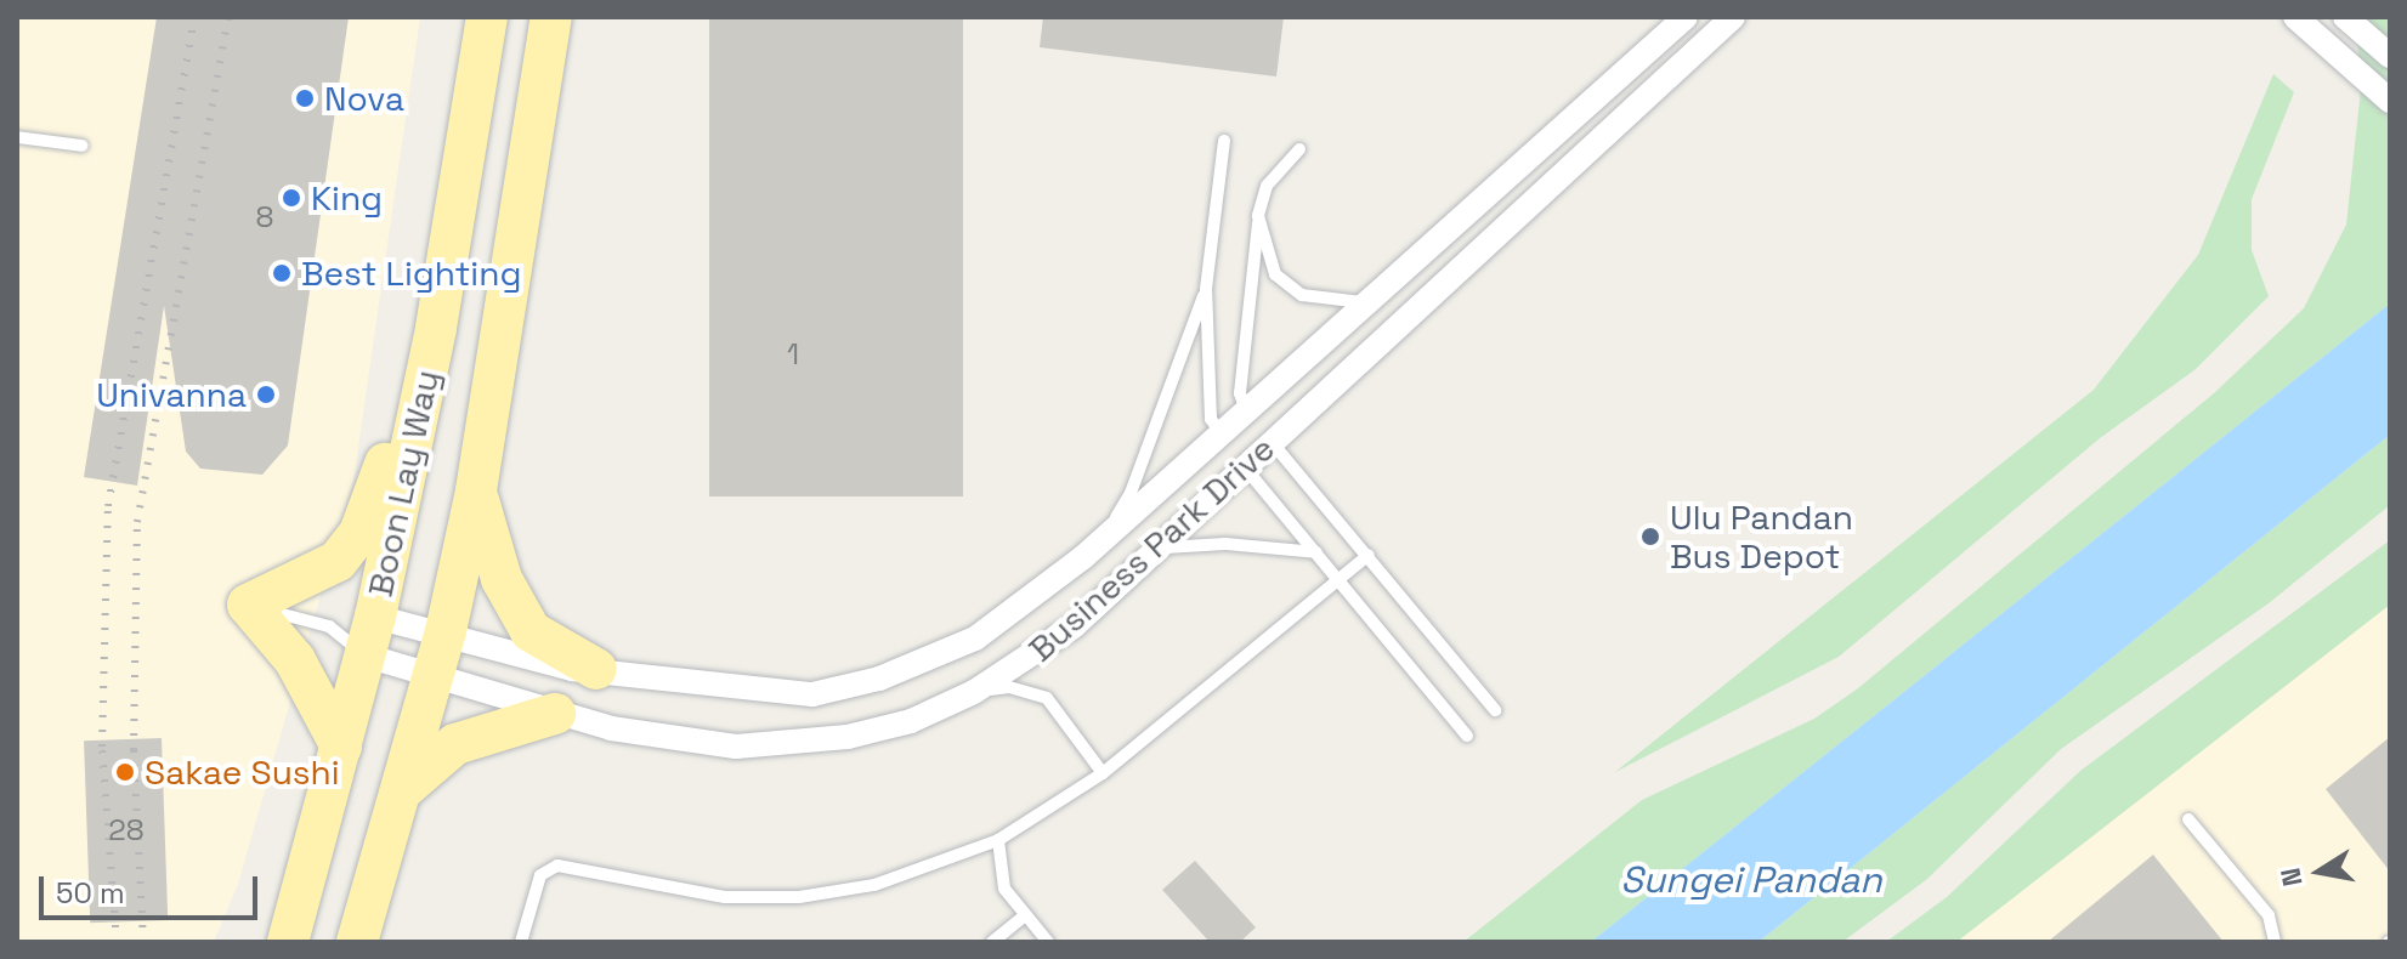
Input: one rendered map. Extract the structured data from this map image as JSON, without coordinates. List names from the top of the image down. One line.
{"streets":{"main road":["Boon Lay Way"],"street":["Business Park Drive"]},"crossings":[["Boon Lay Way","Business Park Drive"]],"water":["Sungei Pandan"],"places":["Nova","King","Best Lighting","Univanna","Ulu Pandan Bus Depot","Sakae Sushi"],"house_numbers":["8","1","28"],"scale_bar":"50 m","north":"left"}
